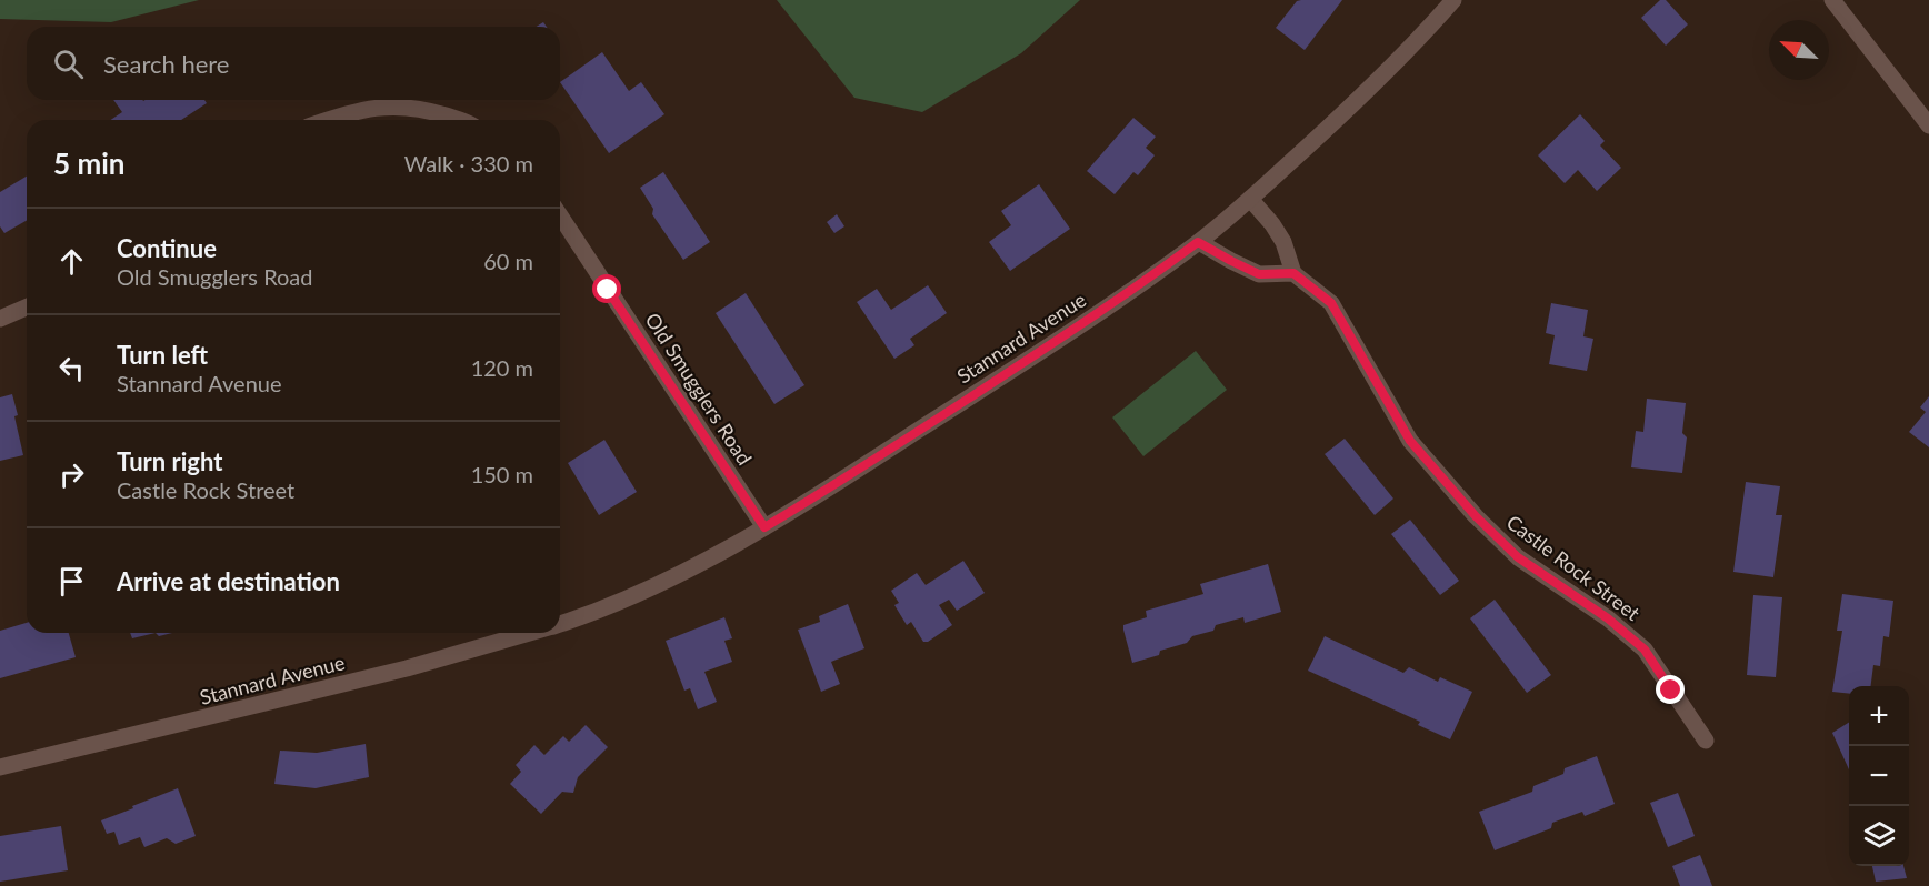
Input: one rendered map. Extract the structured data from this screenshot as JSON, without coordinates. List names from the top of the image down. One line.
{"streets":{"street":["Stannard Avenue","Old Smugglers Road","Castle Rock Street"]},"crossings":[["Stannard Avenue","Old Smugglers Road"]],"north":"top left","page":{"search":"Search here","heading":["5 min","Walk · 330 m"],"list":[["Continue","Old Smugglers Road","60 m"],["Turn left","Stannard Avenue","120 m"],["Turn right","Castle Rock Street","150 m"],"Arrive at destination"],"map_buttons":["+","−"]}}
